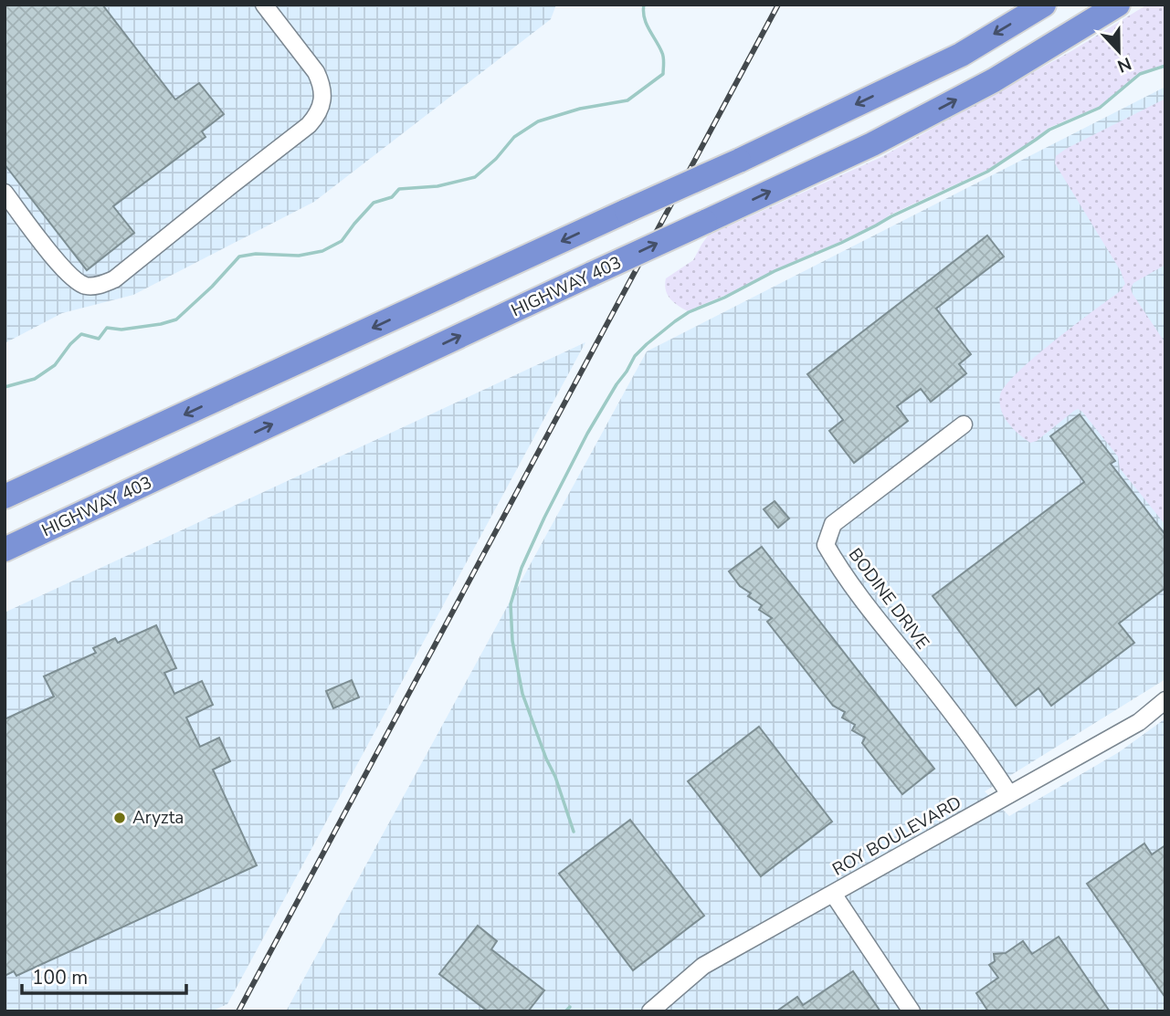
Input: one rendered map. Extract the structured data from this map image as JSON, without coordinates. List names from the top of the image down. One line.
{"streets":{"highway":["HIGHWAY 403"],"street":["BODINE DRIVE","ROY BOULEVARD"]},"crossings":[["BODINE DRIVE","ROY BOULEVARD"]],"places":["Aryzta"],"scale_bar":"100 m","north":"bottom"}
